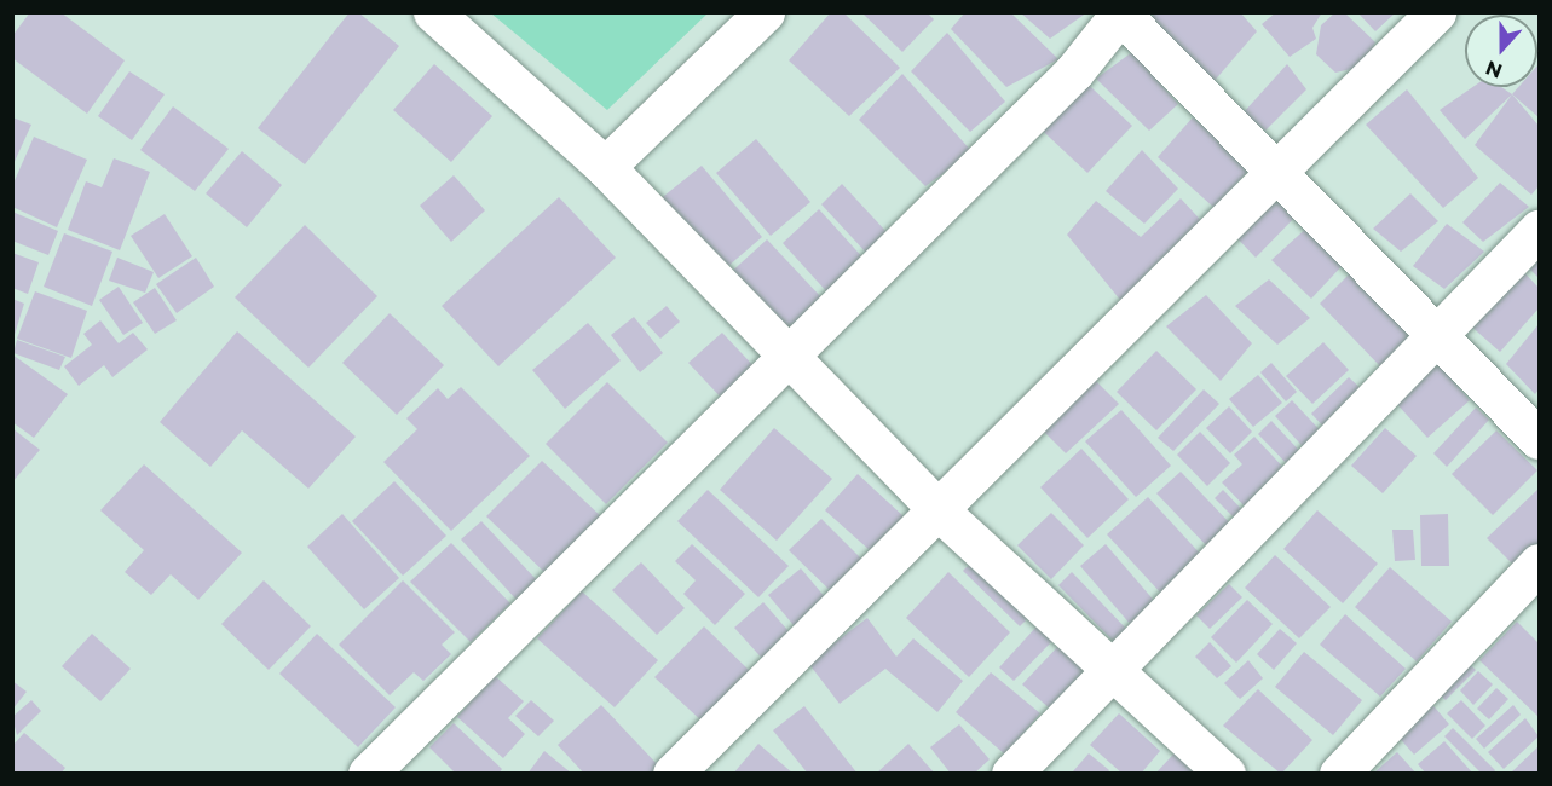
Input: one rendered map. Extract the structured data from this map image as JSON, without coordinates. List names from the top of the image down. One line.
{"north":"bottom"}
